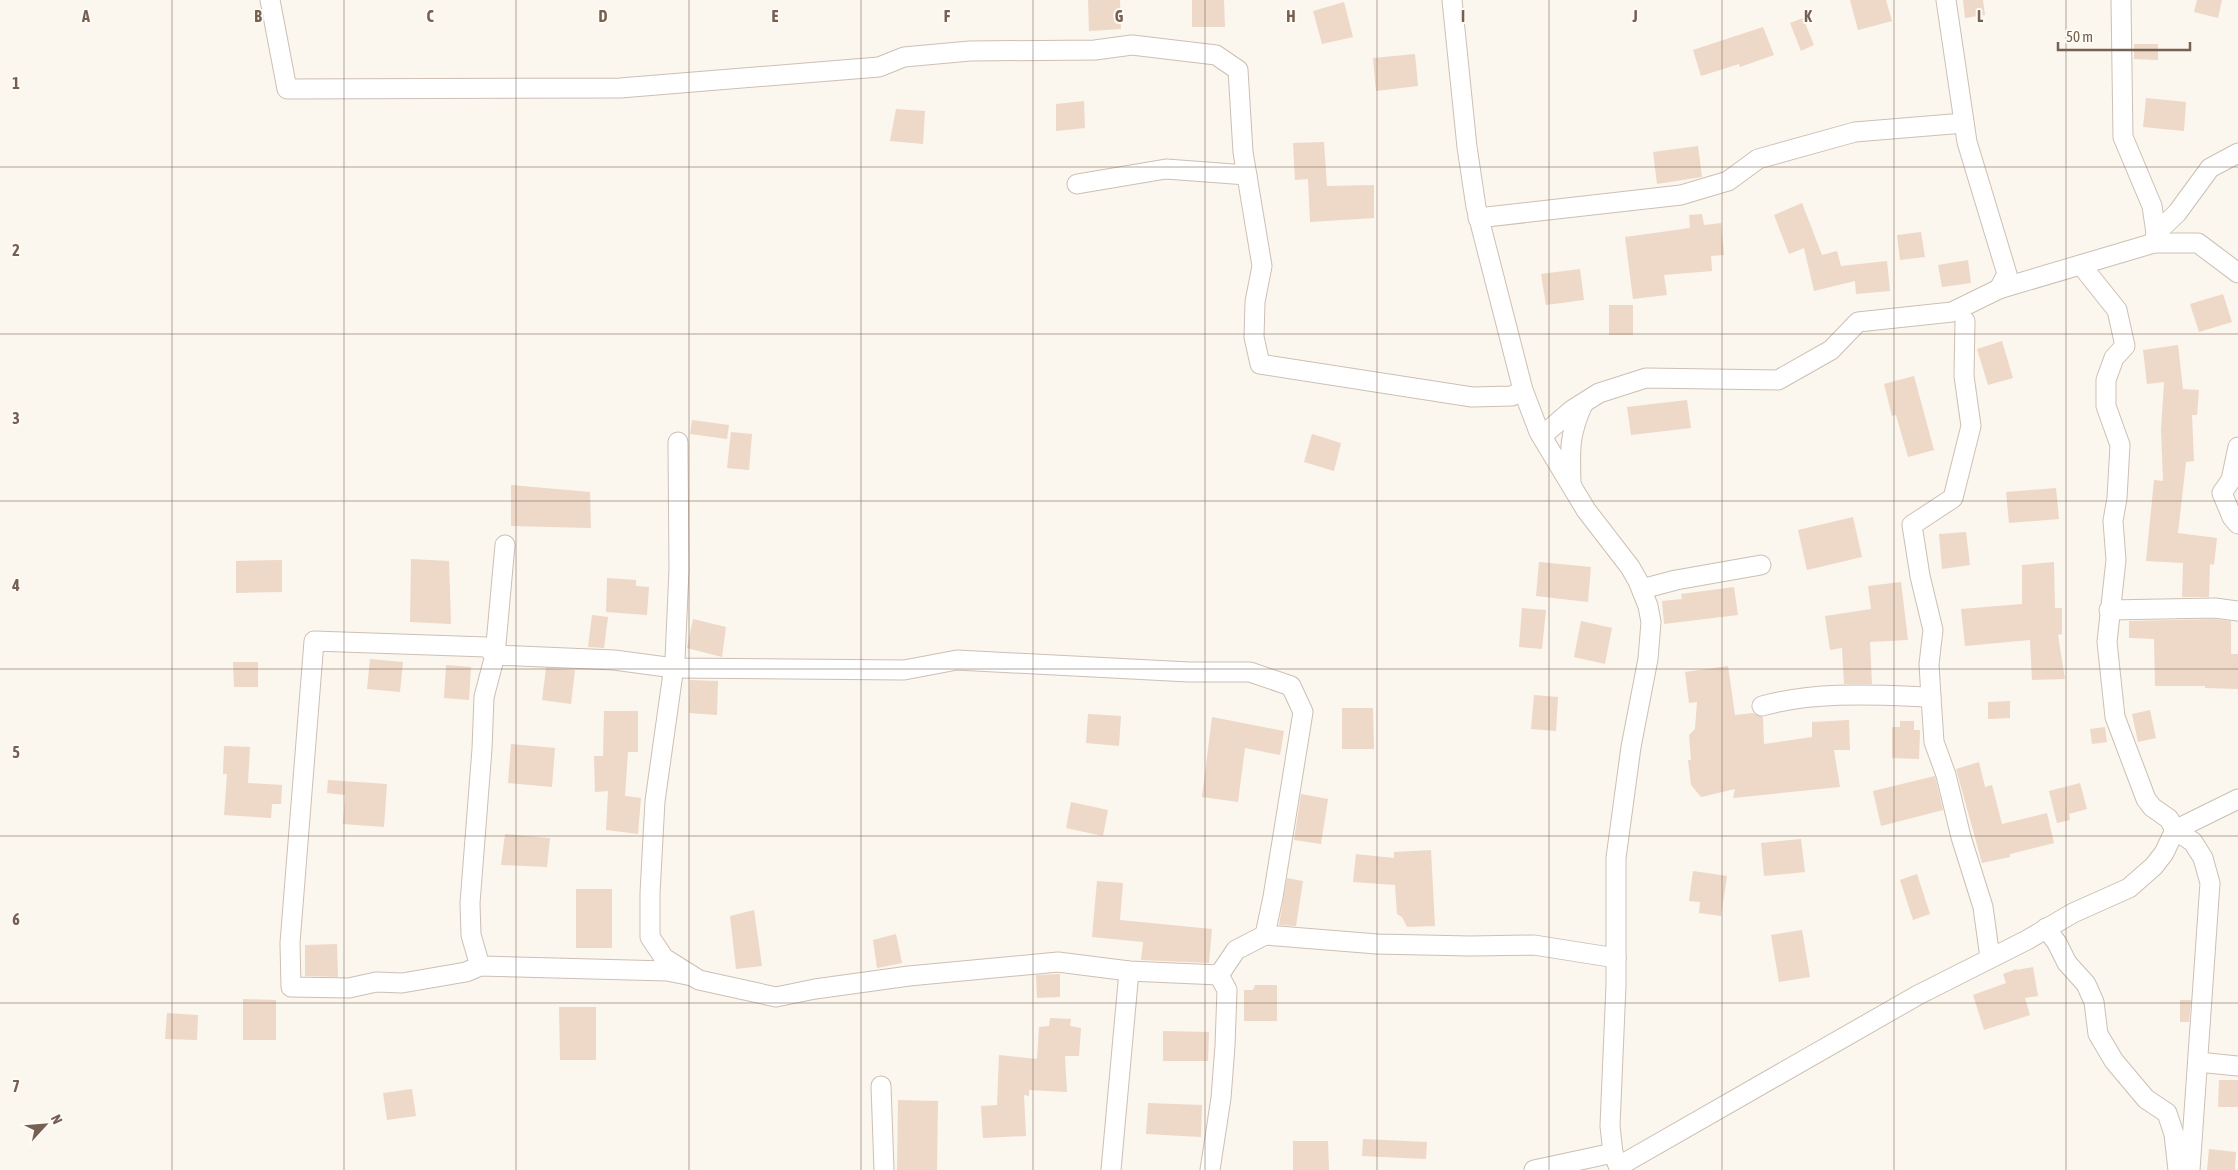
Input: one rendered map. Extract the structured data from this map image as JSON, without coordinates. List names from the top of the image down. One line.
{"scale_bar":"50 m","north":"top right","grid":{"columns":["A","B","C","D","E","F","G","H","I","J","K","L"],"rows":["1","2","3","4","5","6","7"]}}
